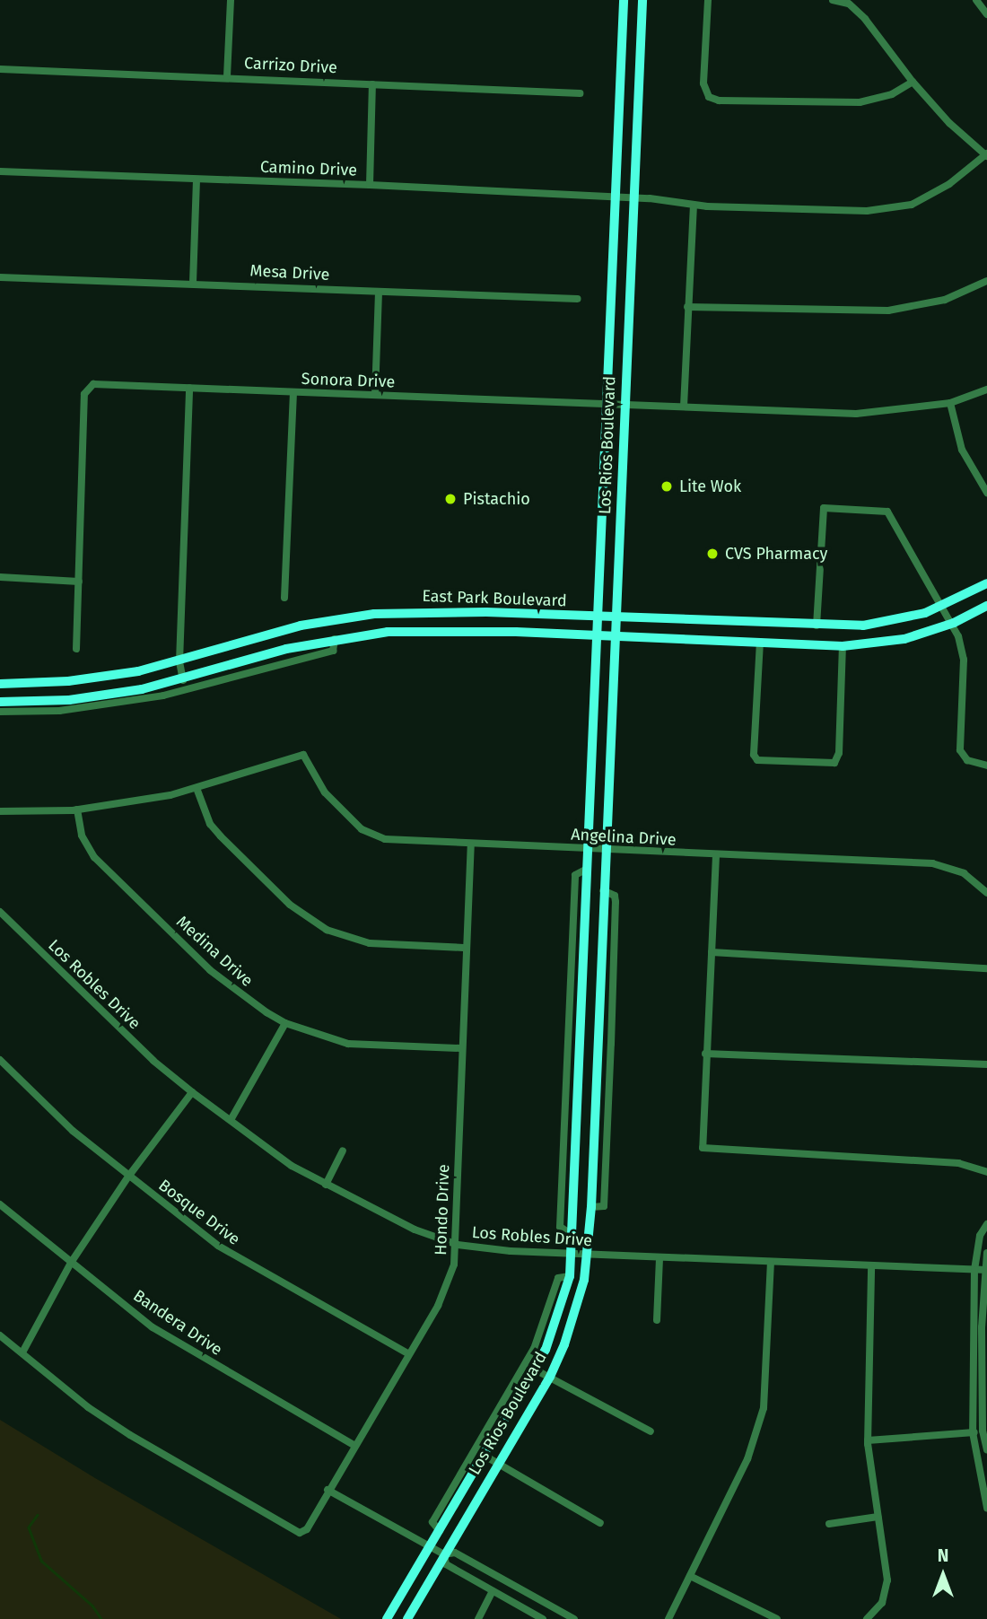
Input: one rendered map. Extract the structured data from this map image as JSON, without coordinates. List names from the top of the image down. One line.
{"streets":{"main road":["Los Rios Boulevard","East Park Boulevard"],"street":["Carrizo Drive","Camino Drive","Mesa Drive","Sonora Drive","Angelina Drive","Medina Drive","Los Robles Drive","Hondo Drive","Bosque Drive","Bandera Drive"]},"crossings":[["Camino Drive","Los Rios Boulevard"],["Sonora Drive","Los Rios Boulevard"],["Los Rios Boulevard","East Park Boulevard"],["Los Rios Boulevard","Angelina Drive"],["Los Rios Boulevard","Los Robles Drive"],["Angelina Drive","Hondo Drive"],["Medina Drive","Hondo Drive"],["Los Robles Drive","Hondo Drive"],["Hondo Drive","Bosque Drive"],["Hondo Drive","Bandera Drive"]],"places":["Lite Wok","Pistachio","CVS Pharmacy"],"north":"top"}
